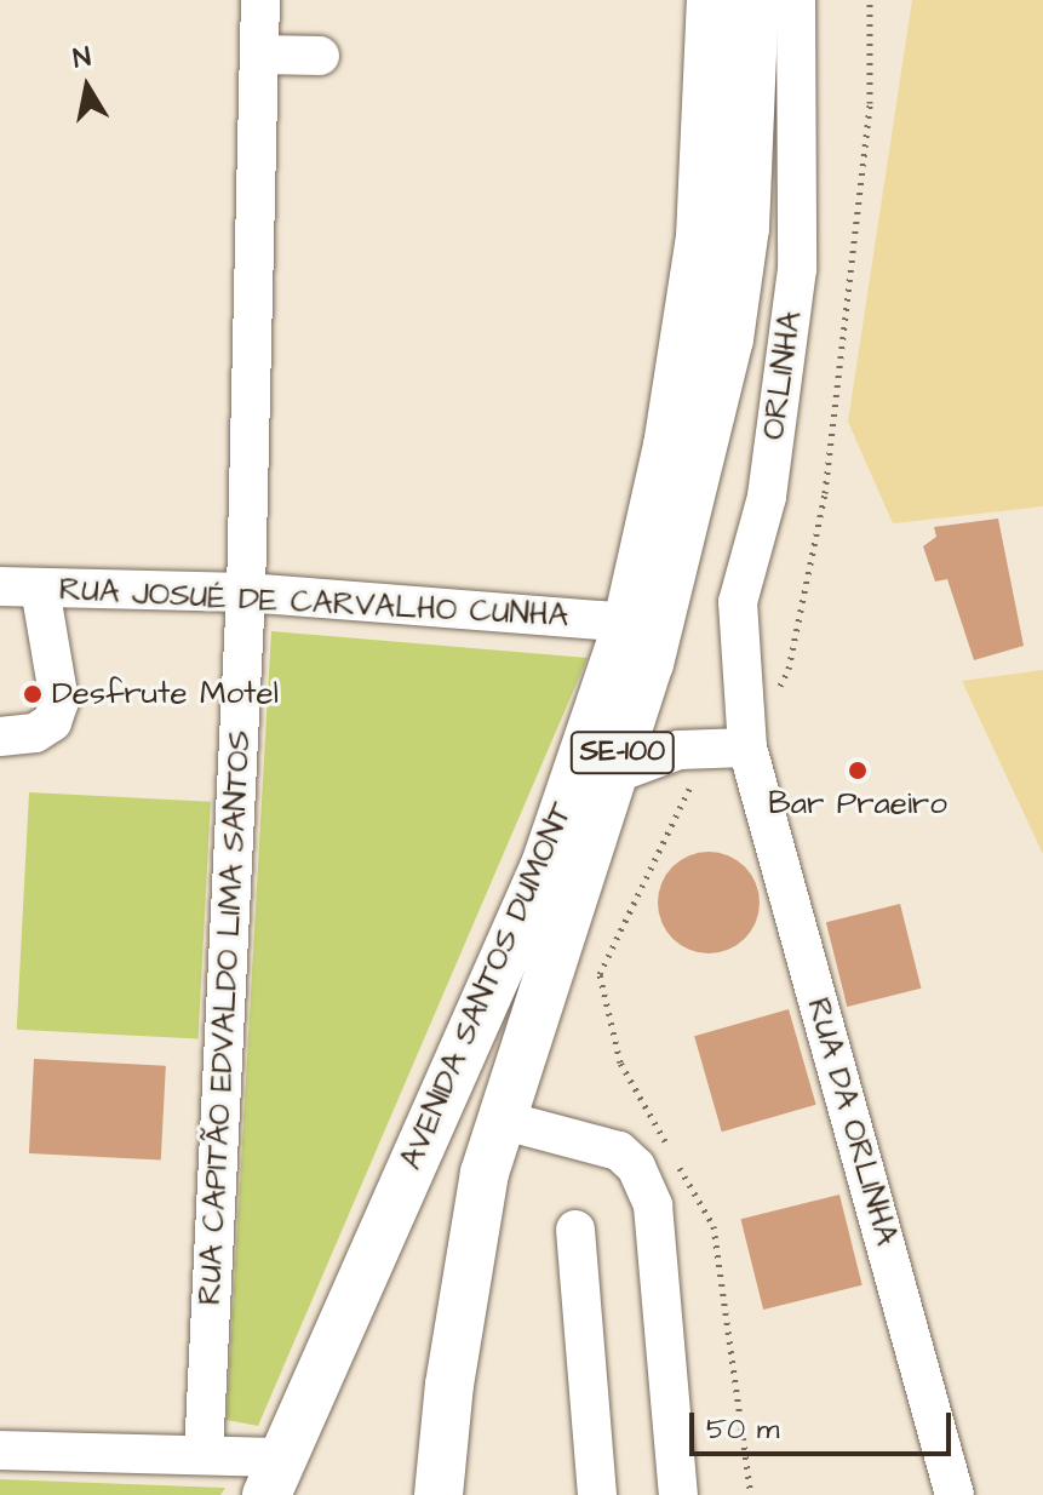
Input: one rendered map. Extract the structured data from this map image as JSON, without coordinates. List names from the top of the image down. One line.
{"streets":{"main road":["SE-100","AVENIDA SANTOS DUMONT"],"street":["ORLINHA","RUA JOSUÉ DE CARVALHO CUNHA","RUA CAPITÃO EDVALDO LIMA SANTOS","RUA DA ORLINHA"]},"crossings":[["ORLINHA","RUA DA ORLINHA"],["RUA JOSUÉ DE CARVALHO CUNHA","AVENIDA SANTOS DUMONT"],["RUA JOSUÉ DE CARVALHO CUNHA","RUA CAPITÃO EDVALDO LIMA SANTOS"]],"places":["Desfrute Motel","Bar Praeiro"],"scale_bar":"50 m","north":"top"}
